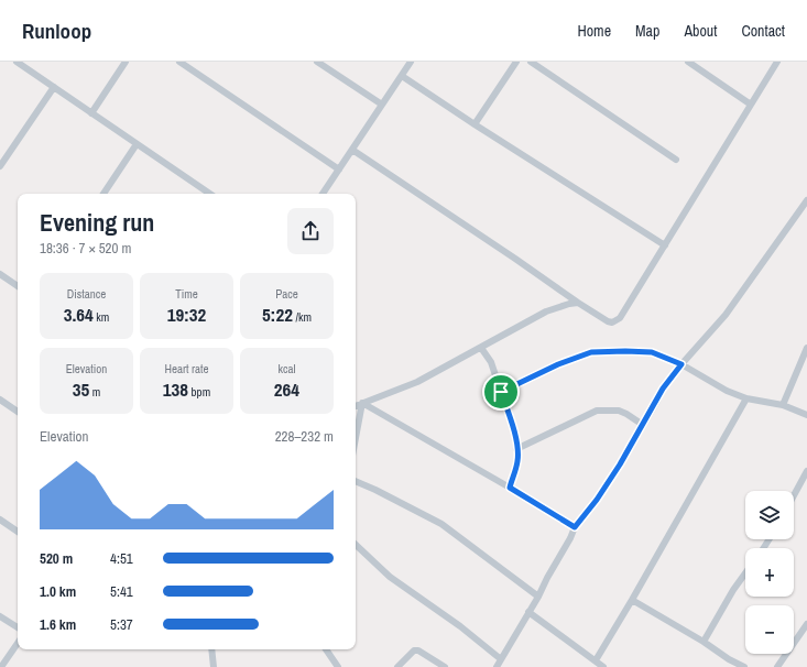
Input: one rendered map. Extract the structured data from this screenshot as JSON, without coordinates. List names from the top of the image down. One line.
{"page":{"header":"Runloop","nav":["Home","Map","About","Contact"],"heading":["Evening run","18:36 · 7 × 520 m"],"stats":[["Distance","3.64 km"],["Time","19:32"],["Pace","5:22 /km"],["Elevation","35 m"],["Heart rate","138 bpm"],["kcal","264"]],"chart":["Elevation","228–232 m"],"map_buttons":["+","−"],"list":[{"name":"520 m","note":"4:51"},{"name":"1.0 km","note":"5:41"},{"name":"1.6 km","note":"5:37"}]}}
